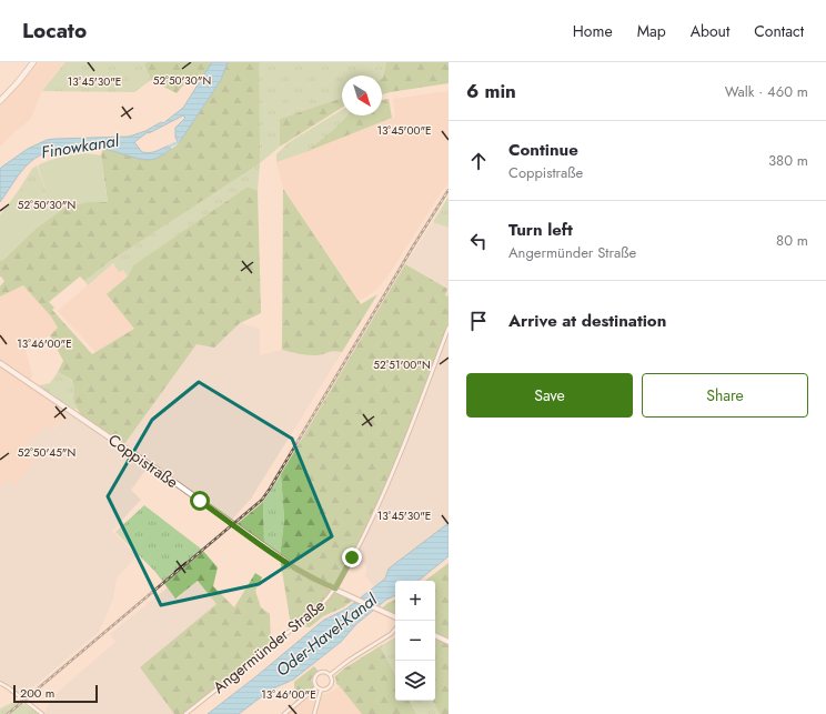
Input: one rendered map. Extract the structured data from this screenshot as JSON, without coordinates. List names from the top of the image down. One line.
{"streets":{"main road":["Coppistraße"],"street":["Angermünder Straße"]},"crossings":[["Coppistraße","Angermünder Straße"]],"water":["Finowkanal","Oder-Havel-Kanal"],"scale_bar":"200 m","north":"bottom right","page":{"header":"Locato","nav":["Home","Map","About","Contact"],"heading":["6 min","Walk · 460 m"],"list":[["Continue","Coppistraße","380 m"],["Turn left","Angermünder Straße","80 m"],"Arrive at destination"],"buttons":["Save","Share"],"map_buttons":["+","−"],"scale":"200 m"},"coordinates":["52°50'30\"N","13°45'30\"E","13°45'00\"E","13°46'00\"E","52°51'00\"N","52°50'45\"N"]}
